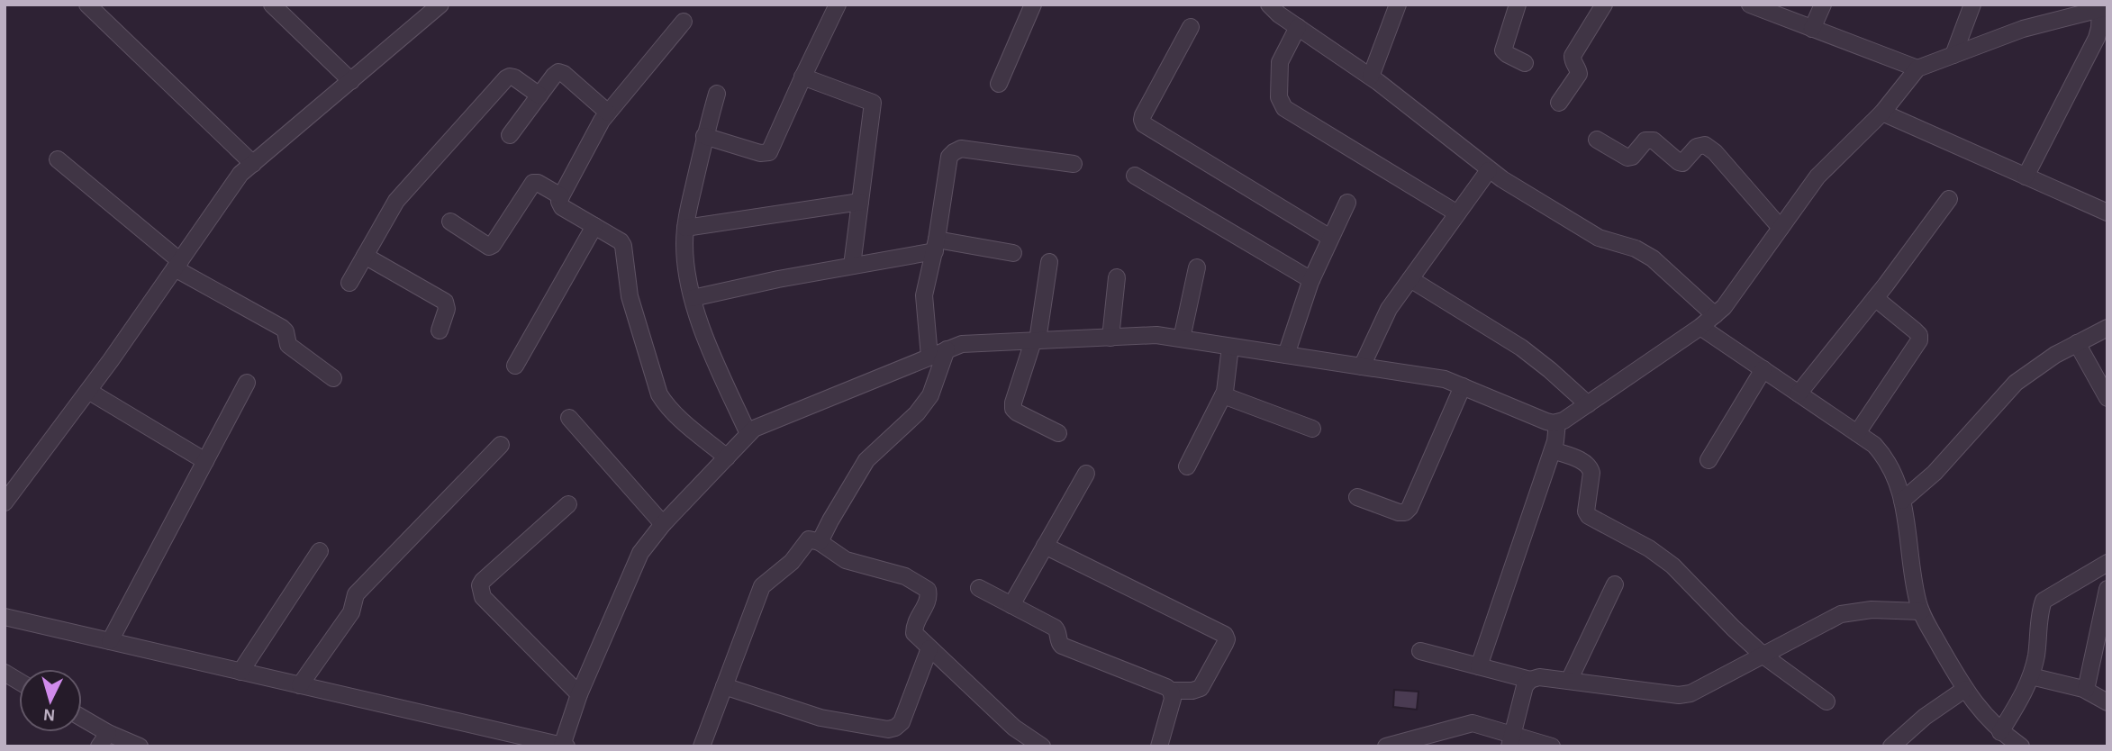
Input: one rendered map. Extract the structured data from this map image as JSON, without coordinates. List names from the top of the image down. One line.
{"north":"bottom"}
